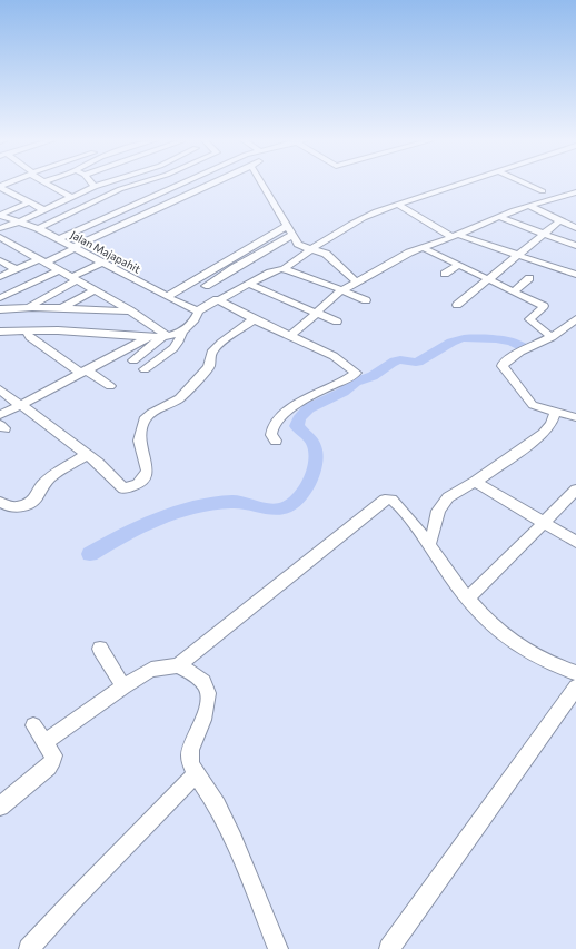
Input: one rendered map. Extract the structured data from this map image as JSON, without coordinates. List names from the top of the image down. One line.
{"streets":{"street":["Jalan Majapahit"]}}
